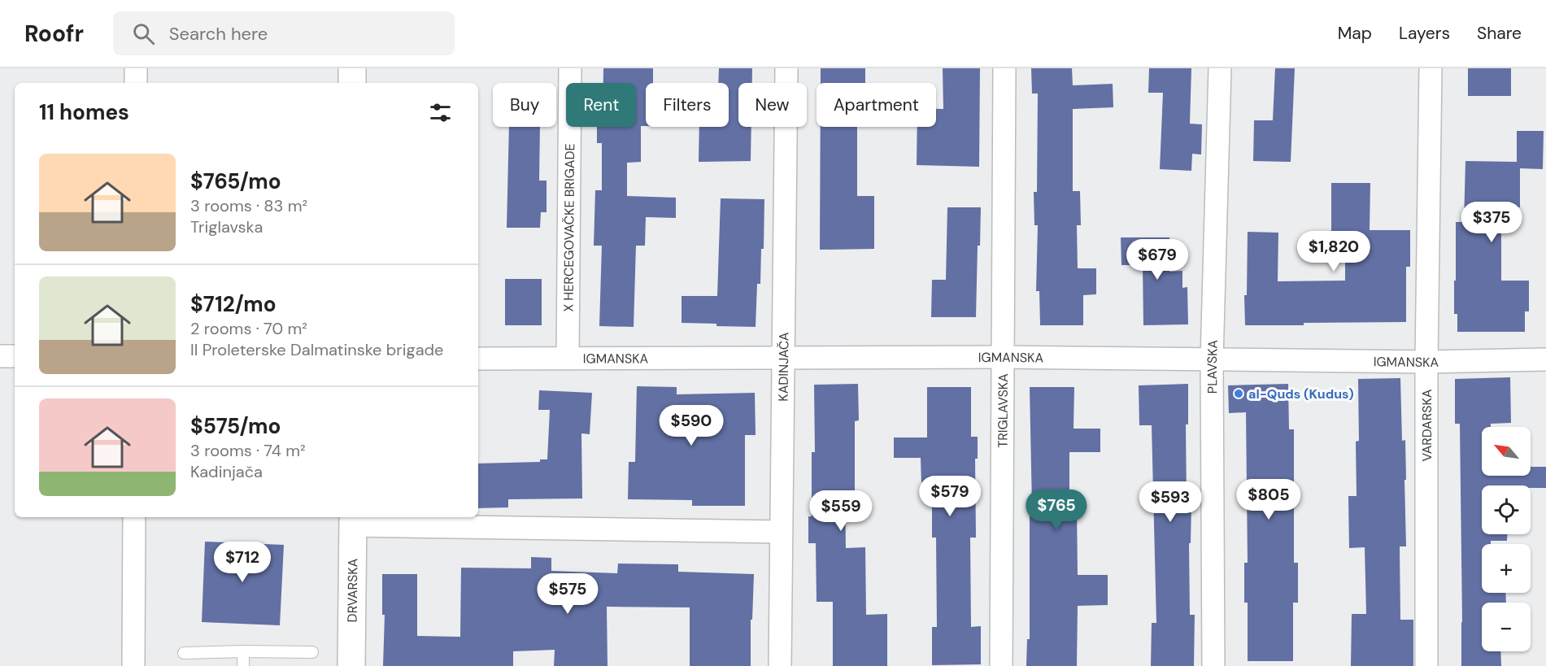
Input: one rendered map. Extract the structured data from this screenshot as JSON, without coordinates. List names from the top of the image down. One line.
{"streets":{"main road":["DRVARSKA"],"street":["X HERCEGOVAČKE BRIGADE","IGMANSKA","KADINJAČA","PLAVSKA","TRIGLAVSKA","VARDARSKA"]},"crossings":[["X HERCEGOVAČKE BRIGADE","IGMANSKA"],["IGMANSKA","KADINJAČA"],["IGMANSKA","PLAVSKA"],["IGMANSKA","TRIGLAVSKA"],["IGMANSKA","VARDARSKA"]],"places":["al-Quds (Kudus)"],"north":"top left","page":{"header":"Roofr","search":"Search here","nav":["Map","Layers","Share"],"chip":["Buy","Rent","Filters","New","Apartment"],"heading":"11 homes","list":[{"name":"$765/mo","note":"3 rooms · 83 m² · Triglavska"},{"name":"$712/mo","note":"2 rooms · 70 m² · II Proleterske Dalmatinske brigade"},{"name":"$575/mo","note":"3 rooms · 74 m² · Kadinjača"}],"price":["$375","$1,820","$679","$590","$579","$805","$593","$765","$559","$712","$575"],"map_buttons":["+","−"]}}
